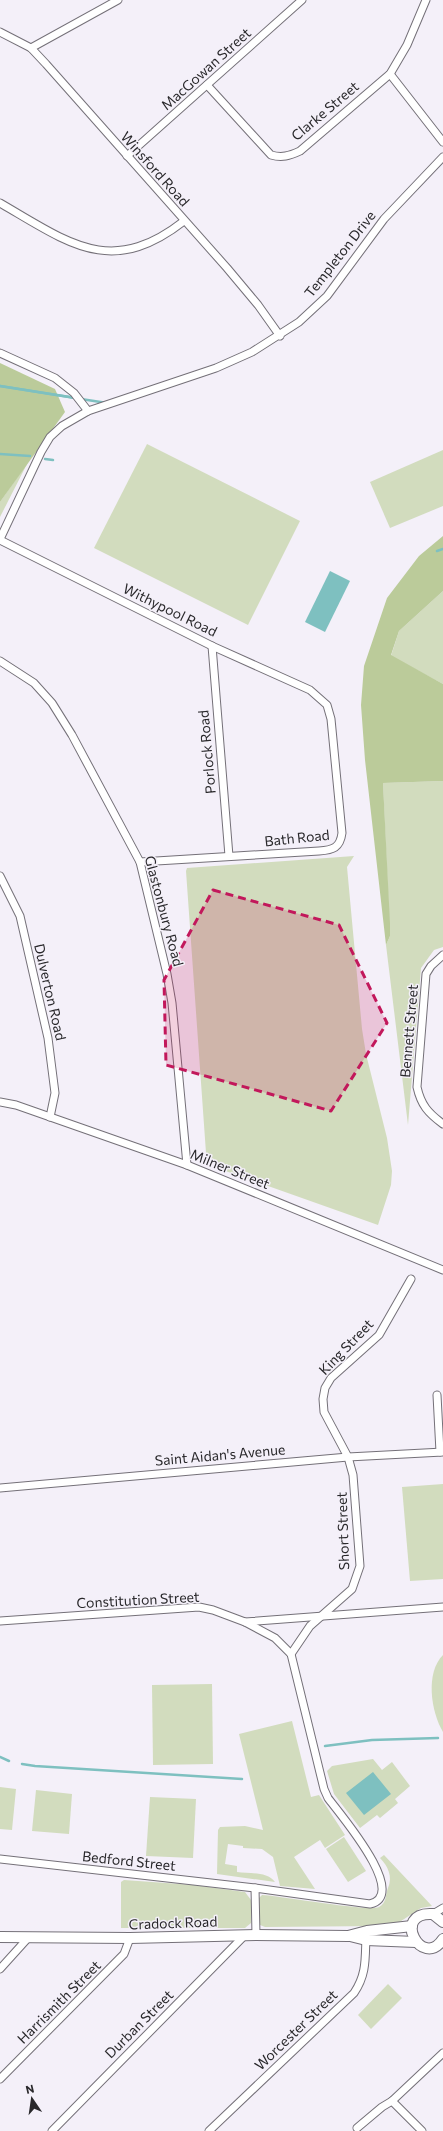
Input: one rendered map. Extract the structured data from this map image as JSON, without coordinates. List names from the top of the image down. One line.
{"streets":{"main road":["Cradock Road"],"street":["MacGowan Street","Clarke Street","Winsford Road","Templeton Drive","Withypool Road","Porlock Road","Bath Road","Glastonbury Road","Dulverton Road","Bennett Street","Milner Street","King Street","Saint Aidan's Avenue","Short Street","Constitution Street","Bedford Street","Harrismith Street","Durban Street","Worcester Street"]},"crossings":[["MacGowan Street","Clarke Street"],["MacGowan Street","Winsford Road"],["Winsford Road","Templeton Drive"],["Templeton Drive","Withypool Road"],["Withypool Road","Porlock Road"],["Withypool Road","Bath Road"],["Porlock Road","Bath Road"],["Bath Road","Glastonbury Road"],["Glastonbury Road","Milner Street"],["Dulverton Road","Milner Street"],["King Street","Saint Aidan's Avenue"],["King Street","Short Street"],["Saint Aidan's Avenue","Short Street"],["Short Street","Constitution Street"],["Short Street","Bedford Street"],["Cradock Road","Harrismith Street"],["Cradock Road","Durban Street"],["Cradock Road","Worcester Street"]],"north":"top"}
